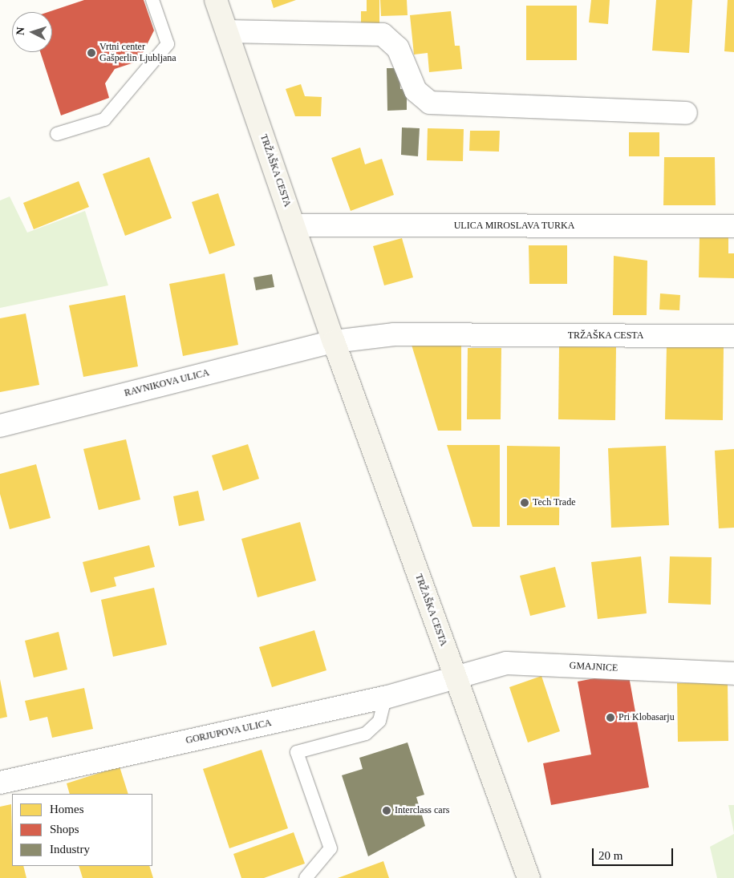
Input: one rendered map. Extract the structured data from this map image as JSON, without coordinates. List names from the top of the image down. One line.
{"streets":{"main road":["TRŽAŠKA CESTA"],"street":["ULICA MIROSLAVA TURKA","RAVNIKOVA ULICA","GMAJNICE","GORJUPOVA ULICA"]},"crossings":[["TRŽAŠKA CESTA","ULICA MIROSLAVA TURKA"],["TRŽAŠKA CESTA","RAVNIKOVA ULICA"],["TRŽAŠKA CESTA","GMAJNICE"],["TRŽAŠKA CESTA","GORJUPOVA ULICA"],["GMAJNICE","GORJUPOVA ULICA"]],"places":["Vrtni center Gašperlin Ljubljana","Tech Trade","Pri Klobasarju","Interclass cars"],"legend":["Homes","Shops","Industry"],"scale_bar":"20 m","north":"left"}
